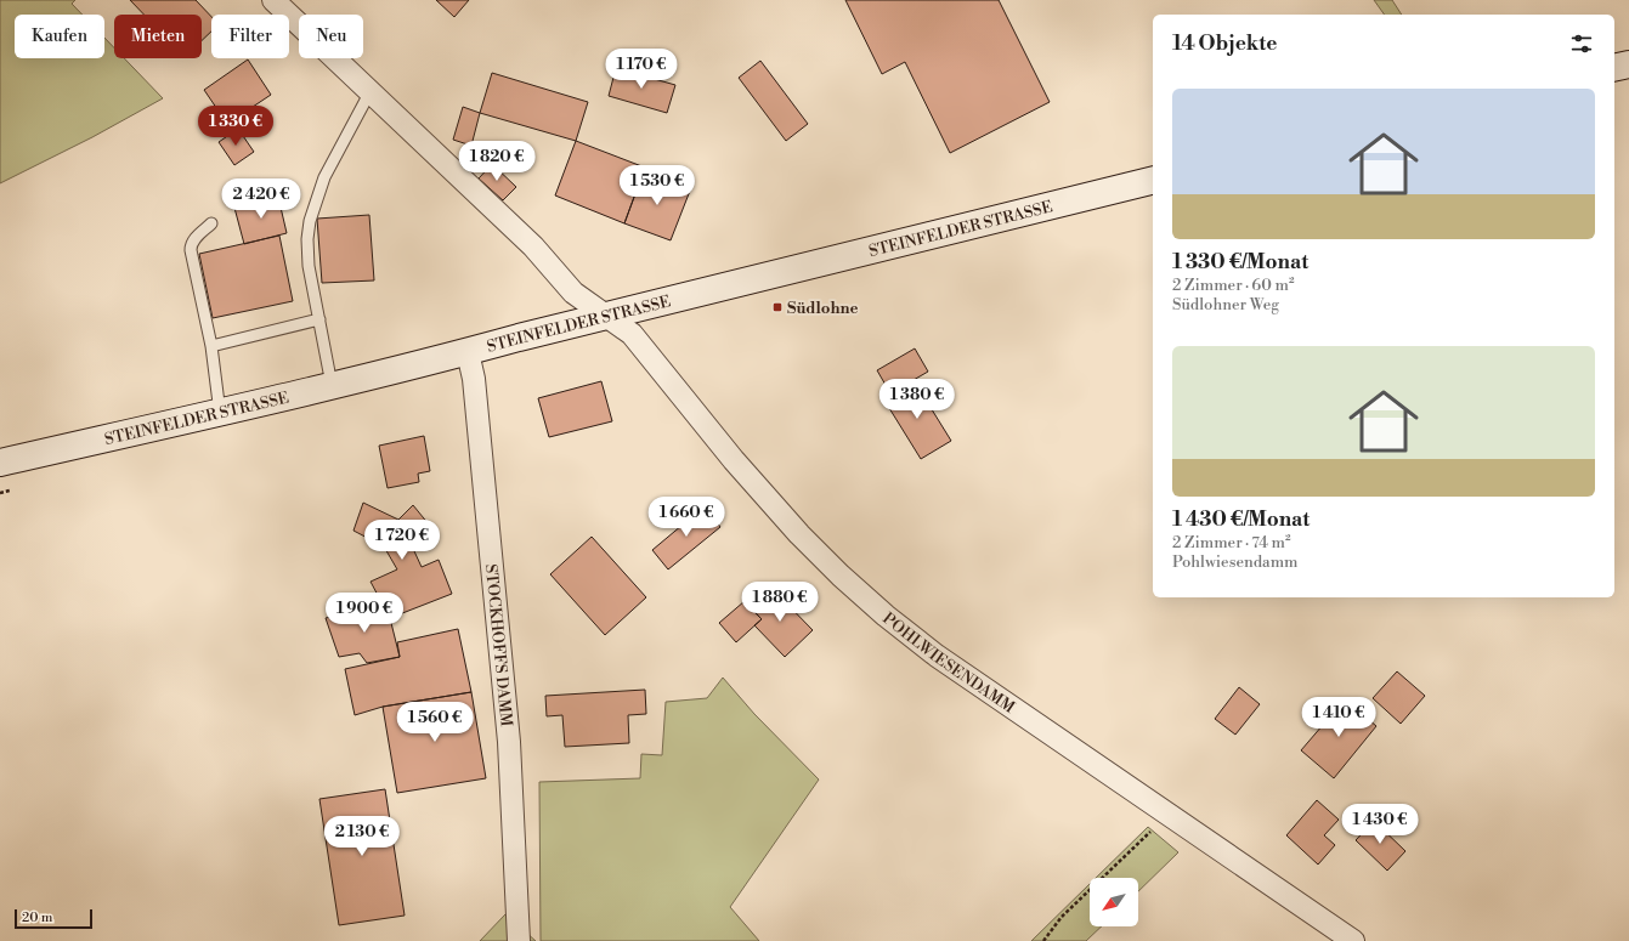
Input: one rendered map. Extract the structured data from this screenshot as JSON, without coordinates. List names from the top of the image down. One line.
{"streets":{"main road":["STEINFELDER STRASSE"],"street":["STOCKHOFFS DAMM","POHLWIESENDAMM"]},"crossings":[["STEINFELDER STRASSE","STOCKHOFFS DAMM"],["STEINFELDER STRASSE","POHLWIESENDAMM"]],"places":{"transit":["Südlohne"]},"scale_bar":"20 m","north":"bottom left","page":{"chip":["Kaufen","Mieten","Filter","Neu"],"heading":"14 Objekte","price":["1 170 €","1 330 €","1 820 €","1 530 €","2 420 €","1 380 €","1 660 €","1 720 €","1 880 €","1 900 €","1 410 €","1 560 €","1 430 €","2 130 €"],"list":[{"name":"1 330 €/Monat","note":"2 Zimmer · 60 m² · Südlohner Weg"},{"name":"1 430 €/Monat","note":"2 Zimmer · 74 m² · Pohlwiesendamm"}],"scale":"20 m"}}
